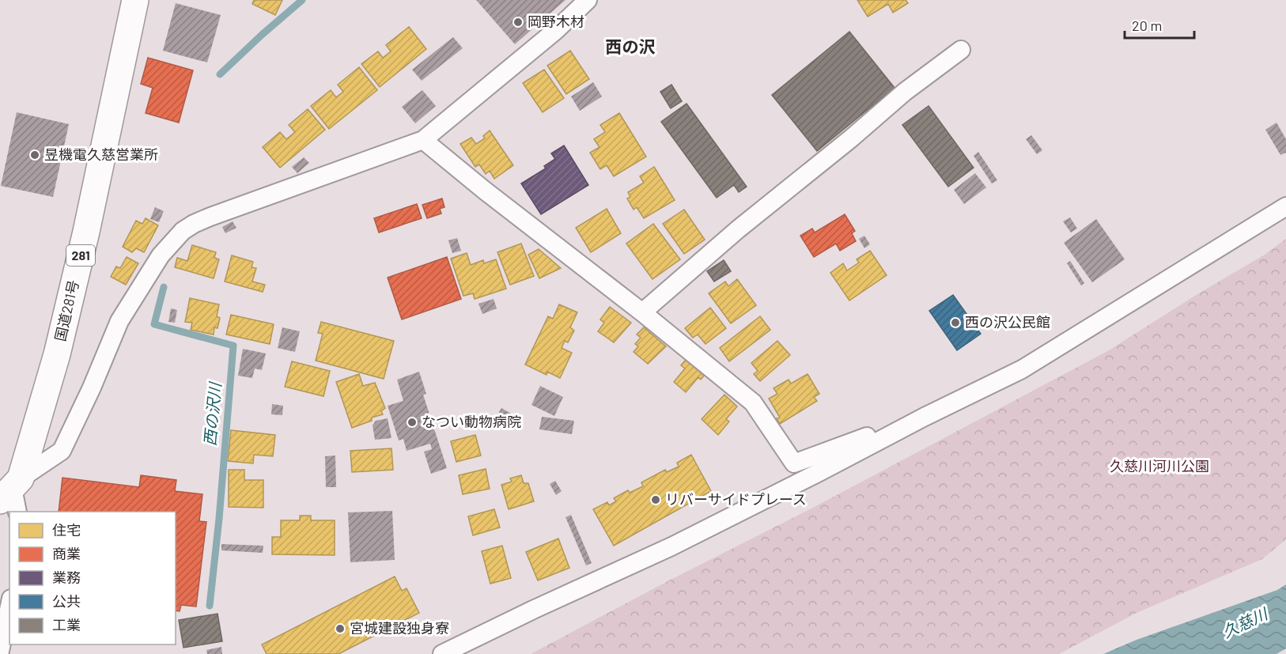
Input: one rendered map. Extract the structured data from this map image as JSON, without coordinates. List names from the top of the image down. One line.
{"streets":{"highway":["281","国道281号"]},"districts":["西の沢"],"water":["西の沢川","久慈川"],"parks":["久慈川河川公園"],"places":["岡野木材","昱機電久慈営業所","西の沢公民館","なつい動物病院","リバーサイドプレース","宮城建設独身寮"],"legend":["住宅","商業","業務","公共","工業"],"scale_bar":"20 m"}
